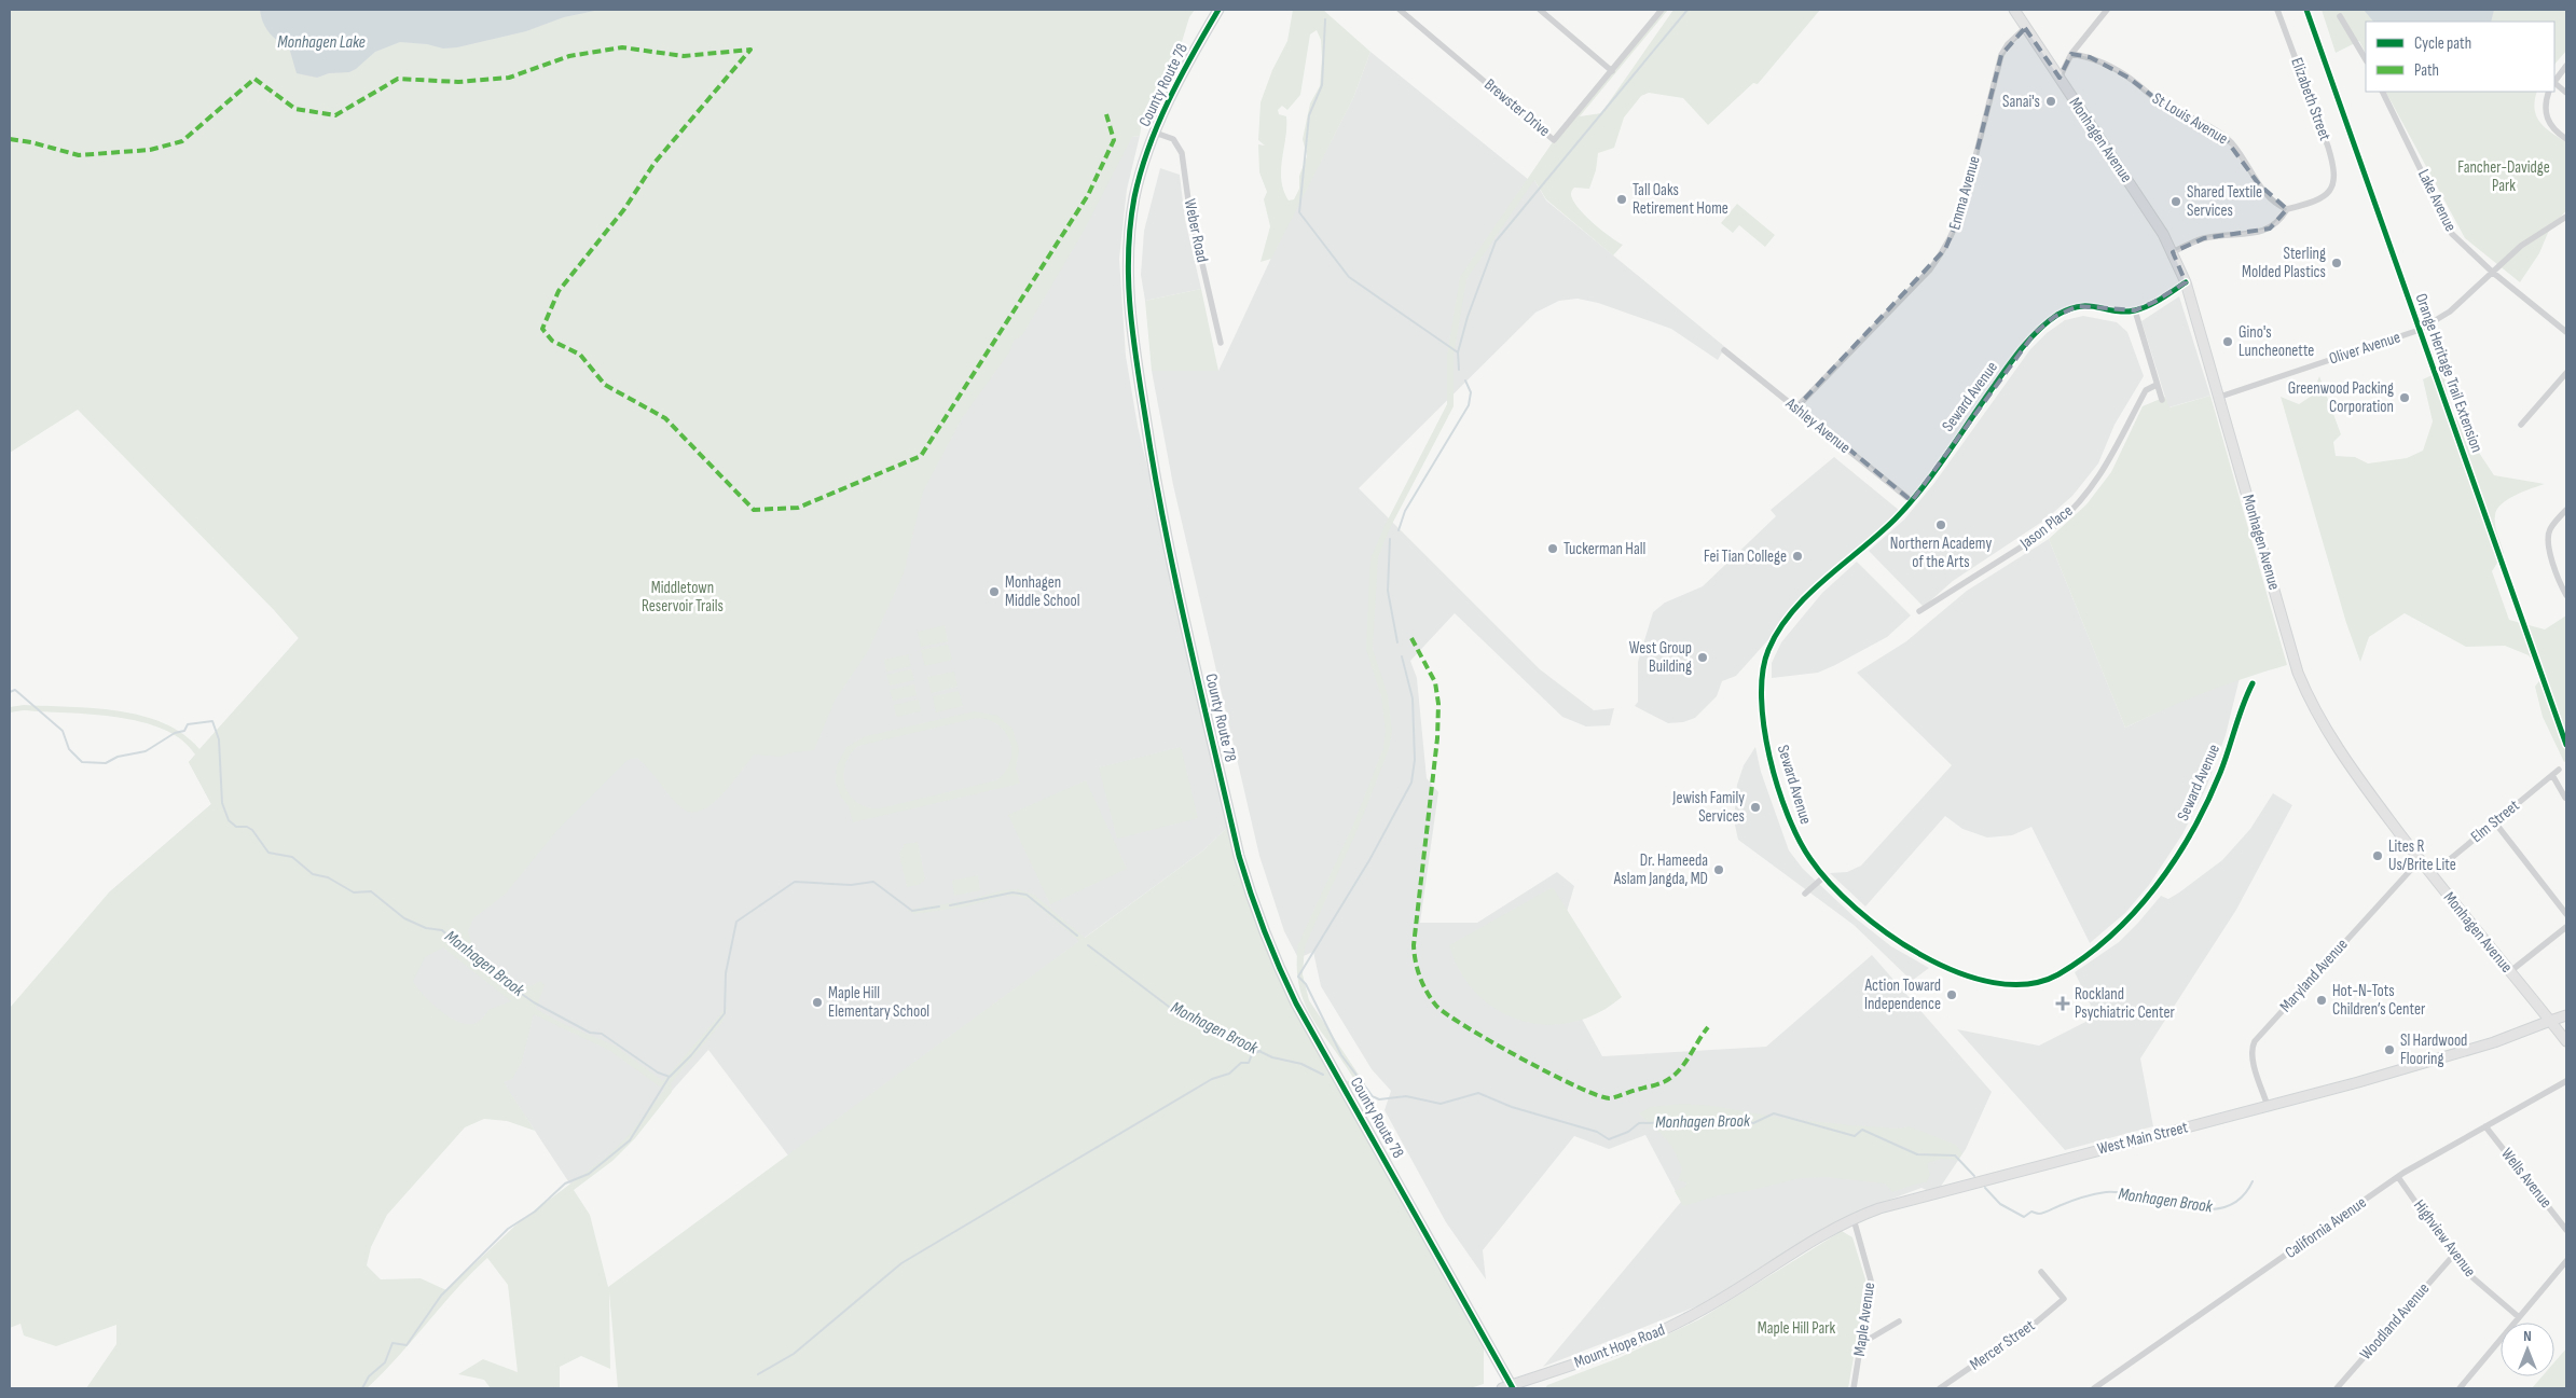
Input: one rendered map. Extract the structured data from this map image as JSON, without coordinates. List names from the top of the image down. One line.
{"streets":{"street":["County Route 78","Elizabeth Street","Brewster Drive","St Louis Avenue","Monhagen Avenue","Emma Avenue","Lake Avenue","Weber Road","Oliver Avenue","Seward Avenue","Ashley Avenue","Jason Place","Elm Street","Maryland Avenue","West Main Street","Wells Avenue","California Avenue","Highview Avenue","Maple Avenue","Woodland Avenue","Mercer Street","Mount Hope Road"],"cycle path":["Orange Heritage Trail Extension"]},"crossings":[["County Route 78","Weber Road"],["County Route 78","Mount Hope Road"],["Elizabeth Street","St Louis Avenue"],["Monhagen Avenue","Emma Avenue"],["Monhagen Avenue","Oliver Avenue"],["Monhagen Avenue","Seward Avenue"],["Monhagen Avenue","Elm Street"],["Monhagen Avenue","Maryland Avenue"],["Monhagen Avenue","West Main Street"],["Emma Avenue","Ashley Avenue"],["Lake Avenue","Oliver Avenue"],["Seward Avenue","Ashley Avenue"],["Maryland Avenue","West Main Street"],["West Main Street","Maple Avenue"],["West Main Street","Mount Hope Road"],["Wells Avenue","California Avenue"],["California Avenue","Highview Avenue"],["Highview Avenue","Woodland Avenue"]],"water":["Monhagen Lake","Monhagen Brook"],"parks":["Fancher-Davidge Park","Middletown Reservoir Trails","Maple Hill Park"],"places":{"other":["Sanai's","Tall Oaks Retirement Home","Shared Textile Services","Sterling Molded Plastics","Gino's Luncheonette","Greenwood Packing Corporation","Northern Academy of the Arts","Tuckerman Hall","Fei Tian College","Monhagen Middle School","West Group Building","Jewish Family Services","Lites R Us/Brite Lite","Dr. Hameeda Aslam Jangda, MD","Action Toward Independence","Hot-N-Tots Children’s Center","Maple Hill Elementary School","Sl Hardwood Flooring"],"health":["Rockland Psychiatric Center"]},"legend":["Cycle path","Path"],"north":"top"}
